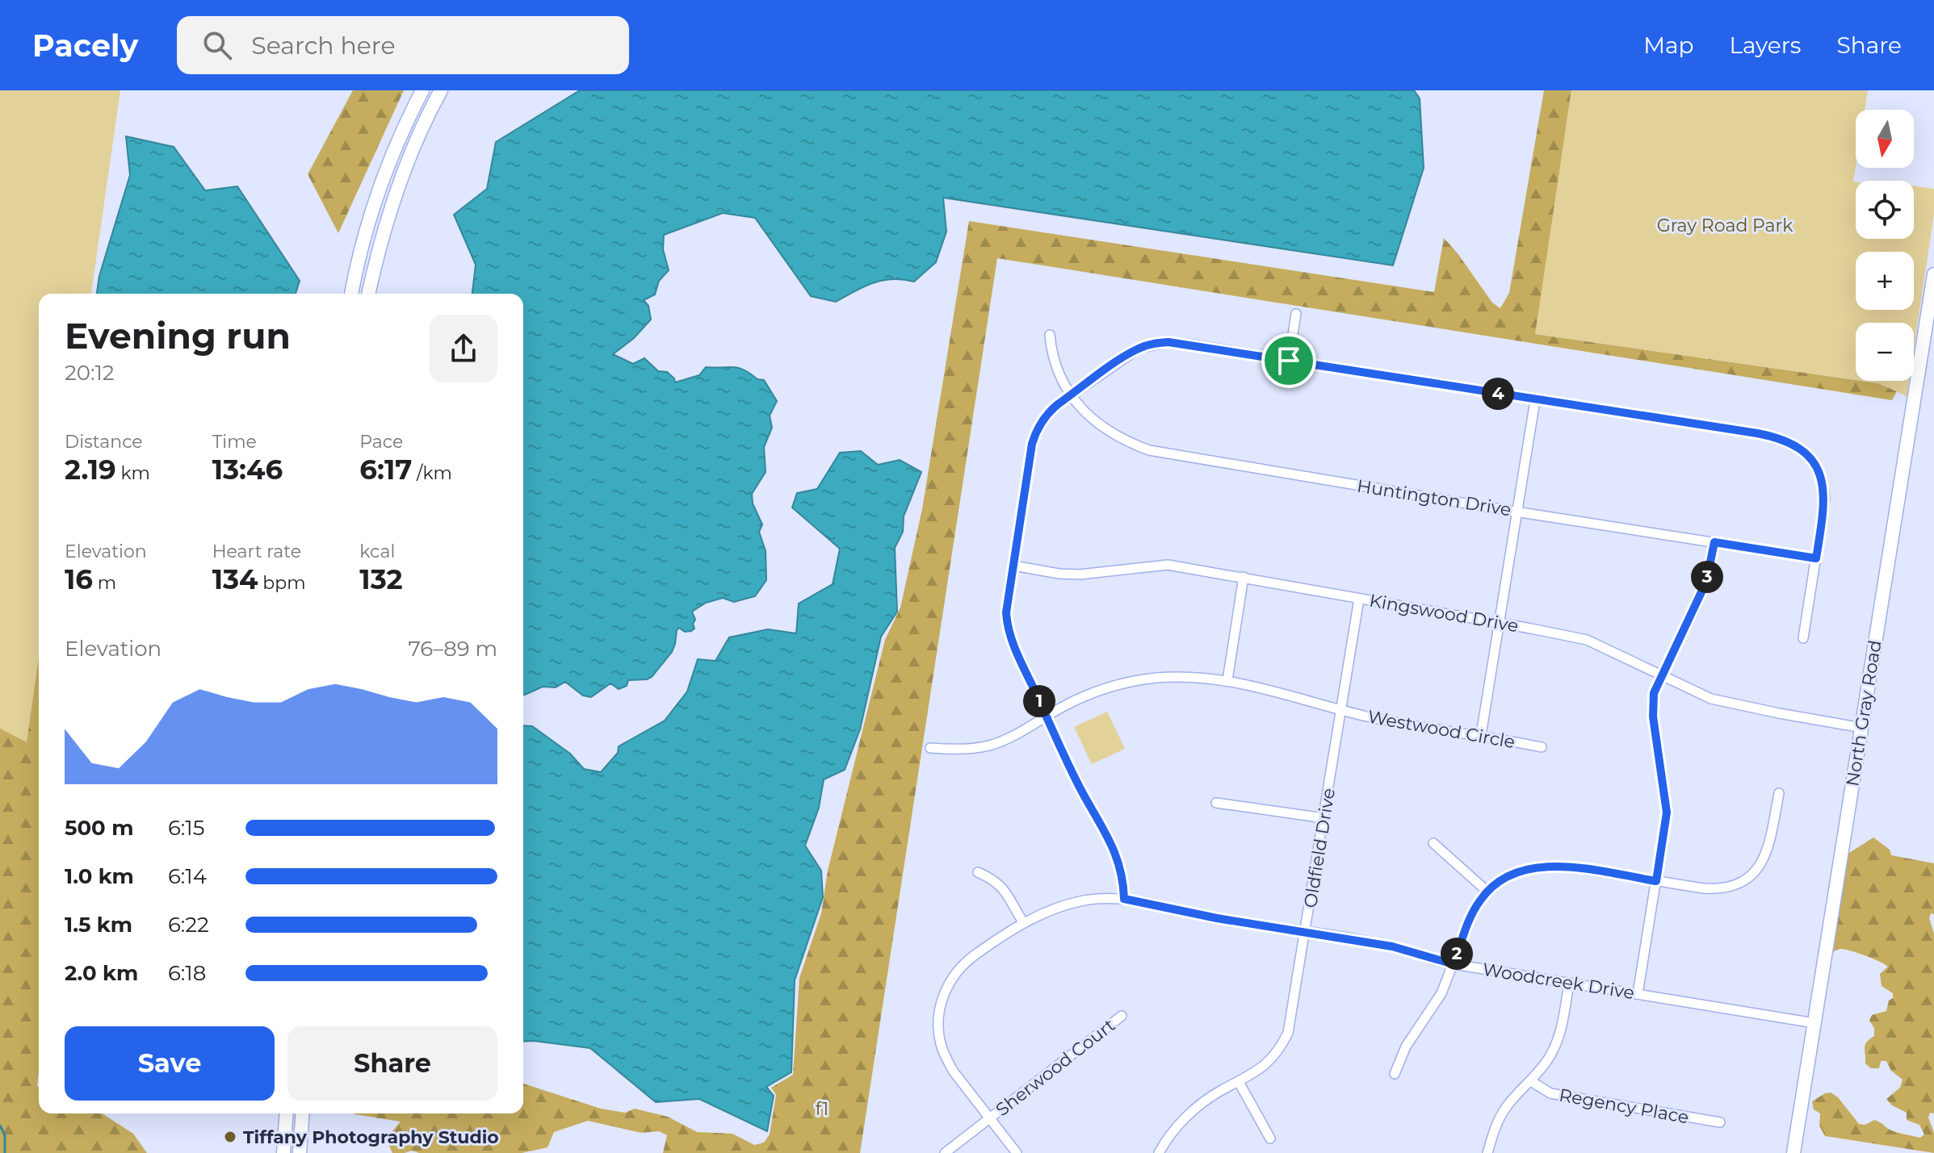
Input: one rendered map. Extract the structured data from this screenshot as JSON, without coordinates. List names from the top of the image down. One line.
{"streets":{"street":["Huntington Drive","Kingswood Drive","North Gray Road","Westwood Circle","Oldfield Drive","Woodcreek Drive","Sherwood Court","Regency Place"]},"crossings":[["Kingswood Drive","North Gray Road"],["Kingswood Drive","Oldfield Drive"],["North Gray Road","Woodcreek Drive"],["Westwood Circle","Oldfield Drive"],["Oldfield Drive","Woodcreek Drive"],["Woodcreek Drive","Sherwood Court"]],"parks":["Gray Road Park","f1"],"places":["Tiffany Photography Studio"],"north":"bottom","page":{"header":"Pacely","search":"Search here","nav":["Map","Layers","Share"],"map_buttons":["+","−"],"heading":["Evening run","20:12"],"pins":["4","3","1","2"],"stats":[["Distance","2.19 km"],["Time","13:46"],["Pace","6:17 /km"],["Elevation","16 m"],["Heart rate","134 bpm"],["kcal","132"]],"chart":["Elevation","76–89 m"],"list":[{"name":"500 m","note":"6:15"},{"name":"1.0 km","note":"6:14"},{"name":"1.5 km","note":"6:22"},{"name":"2.0 km","note":"6:18"}],"buttons":["Save","Share"]}}
